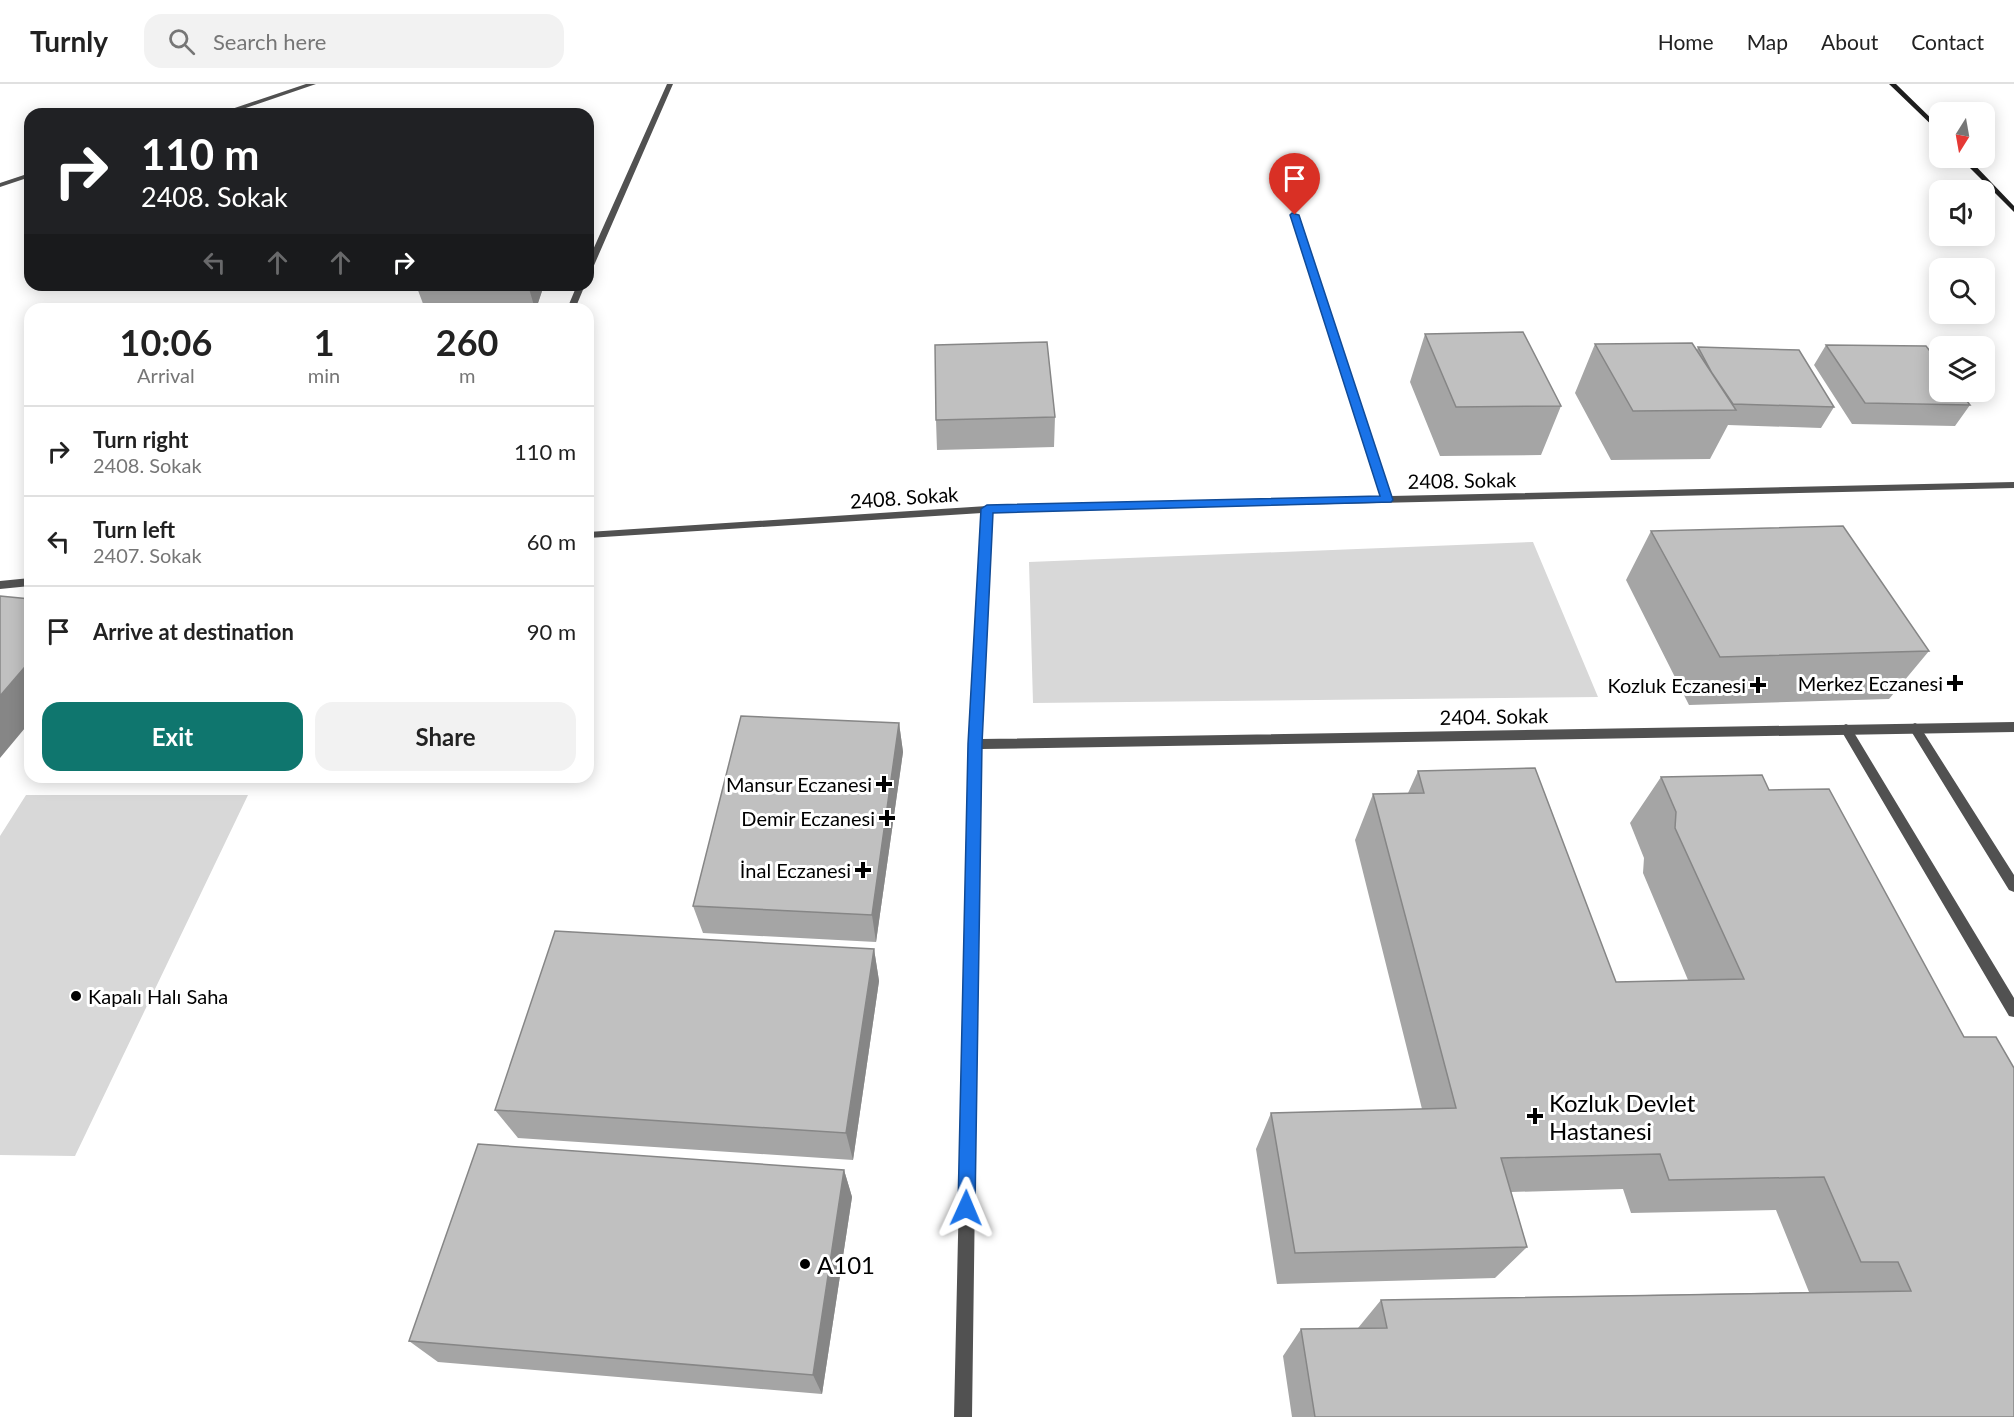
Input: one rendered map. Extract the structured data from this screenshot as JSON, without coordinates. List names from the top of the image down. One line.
{"streets":{"street":["2408. Sokak","2404. Sokak"]},"places":{"health":["Merkez Eczanesi","Kozluk Eczanesi","Mansur Eczanesi","Demir Eczanesi","İnal Eczanesi","Kozluk Devlet Hastanesi"],"other":["Kapalı Halı Saha","A101"]},"north":"bottom","page":{"header":"Turnly","search":"Search here","nav":["Home","Map","About","Contact"],"turn":["110 m","2408. Sokak"],"eta":["10:06","Arrival","1","min","260","m"],"list":[{"name":"Turn right","note":"2408. Sokak","value":"110 m"},{"name":"Turn left","note":"2407. Sokak","value":"60 m"},{"name":"Arrive at destination","value":"90 m"}],"buttons":["Exit","Share"]}}
